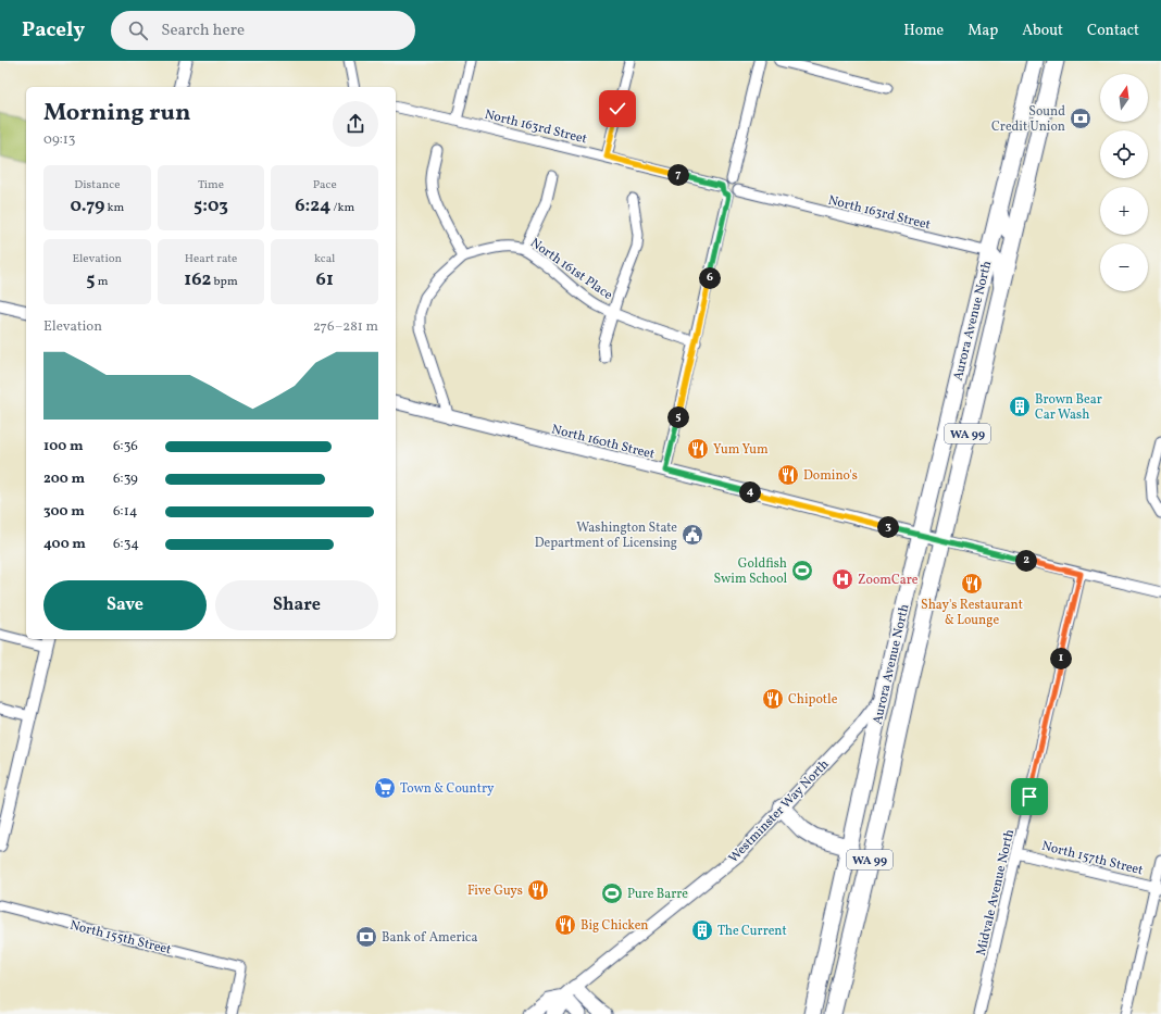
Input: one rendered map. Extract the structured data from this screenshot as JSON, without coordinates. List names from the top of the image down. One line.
{"streets":{"highway":["Aurora Avenue North","WA 99"],"main road":["Westminster Way North"],"street":["North 163rd Street","North 161st Place","North 160th Street","North 157th Street","Midvale Avenue North","North 155th Street"]},"crossings":[["North 163rd Street","Aurora Avenue North"],["Aurora Avenue North","North 160th Street"],["Aurora Avenue North","Westminster Way North"],["North 160th Street","Midvale Avenue North"],["North 157th Street","Midvale Avenue North"]],"places":{"bank":["Sound Credit Union","Bank of America"],"building":["Brown Bear Car Wash","The Current"],"restaurant":["Yum Yum","Domino's","Shay's Restaurant & Lounge","Chipotle","Five Guys","Big Chicken"],"public building":["Washington State Department of Licensing"],"sports":["Goldfish Swim School","Pure Barre"],"hospital":["ZoomCare"],"supermarket":["Town & Country"]},"north":"top","page":{"header":"Pacely","search":"Search here","nav":["Home","Map","About","Contact"],"map_buttons":["+","−"],"heading":["Morning run","09:13"],"stats":[["Distance","0.79 km"],["Time","5:03"],["Pace","6:24 /km"],["Elevation","5 m"],["Heart rate","162 bpm"],["kcal","61"]],"pins":["7","6","5","4","3","2","1"],"chart":["Elevation","276–281 m"],"list":[{"name":"100 m","note":"6:36"},{"name":"200 m","note":"6:39"},{"name":"300 m","note":"6:14"},{"name":"400 m","note":"6:34"}],"buttons":["Save","Share"]}}
